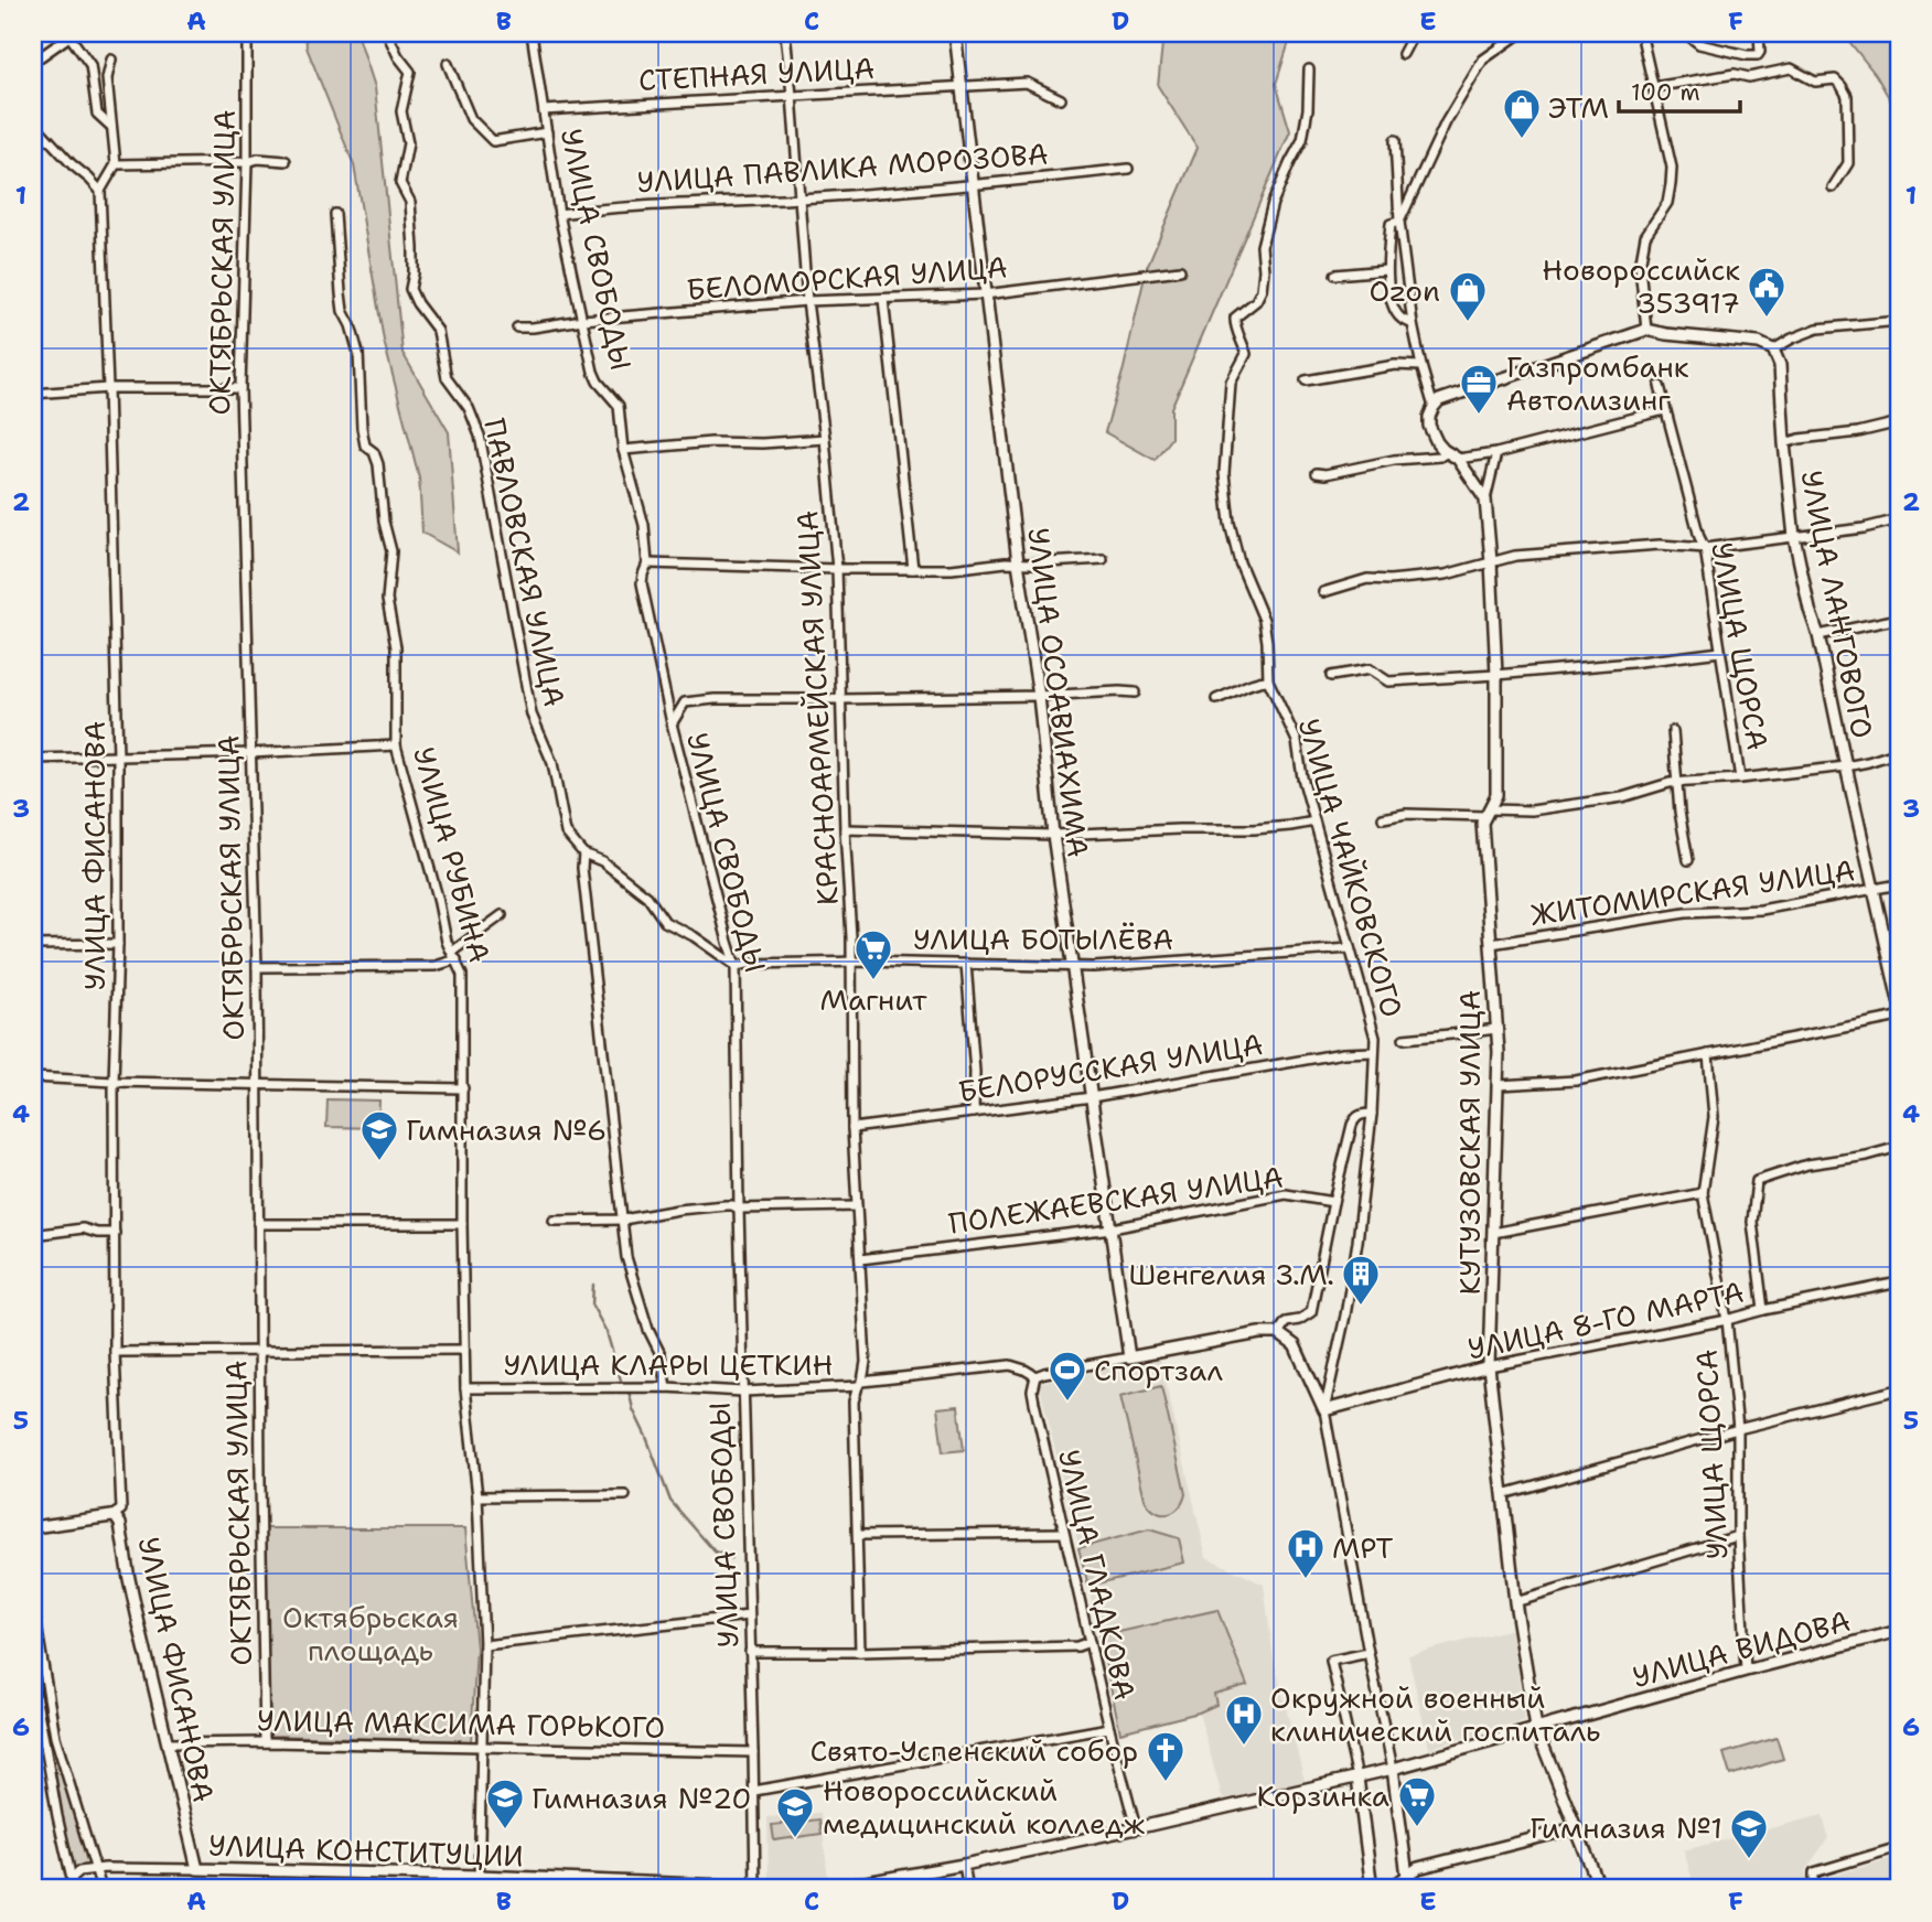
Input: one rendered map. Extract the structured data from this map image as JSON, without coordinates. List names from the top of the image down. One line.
{"streets":{"street":["СТЕПНАЯ УЛИЦА","УЛИЦА ПАВЛИКА МОРОЗОВА","УЛИЦА СВОБОДЫ","ОКТЯБРЬСКАЯ УЛИЦА","БЕЛОМОРСКАЯ УЛИЦА","ПАВЛОВСКАЯ УЛИЦА","УЛИЦА ЛАНГОВОГО","УЛИЦА ЩОРСА","УЛИЦА ОСОАВИАХИМА","КРАСНОАРМЕЙСКАЯ УЛИЦА","УЛИЦА РУБИНА","УЛИЦА ФИСАНОВА","УЛИЦА ЧАЙКОВСКОГО","ЖИТОМИРСКАЯ УЛИЦА","УЛИЦА БОТЫЛЁВА","БЕЛОРУССКАЯ УЛИЦА","КУТУЗОВСКАЯ УЛИЦА","ПОЛЕЖАЕВСКАЯ УЛИЦА","УЛИЦА 8-ГО МАРТА","УЛИЦА КЛАРЫ ЦЕТКИН","УЛИЦА ГЛАДКОВА","УЛИЦА ВИДОВА","УЛИЦА МАКСИМА ГОРЬКОГО","УЛИЦА КОНСТИТУЦИИ"]},"crossings":[["СТЕПНАЯ УЛИЦА","УЛИЦА СВОБОДЫ"],["СТЕПНАЯ УЛИЦА","УЛИЦА ОСОАВИАХИМА"],["СТЕПНАЯ УЛИЦА","КРАСНОАРМЕЙСКАЯ УЛИЦА"],["УЛИЦА ПАВЛИКА МОРОЗОВА","УЛИЦА СВОБОДЫ"],["УЛИЦА ПАВЛИКА МОРОЗОВА","УЛИЦА ОСОАВИАХИМА"],["УЛИЦА ПАВЛИКА МОРОЗОВА","КРАСНОАРМЕЙСКАЯ УЛИЦА"],["УЛИЦА СВОБОДЫ","БЕЛОМОРСКАЯ УЛИЦА"],["УЛИЦА СВОБОДЫ","УЛИЦА БОТЫЛЁВА"],["УЛИЦА СВОБОДЫ","УЛИЦА КЛАРЫ ЦЕТКИН"],["УЛИЦА СВОБОДЫ","УЛИЦА МАКСИМА ГОРЬКОГО"],["УЛИЦА СВОБОДЫ","УЛИЦА КОНСТИТУЦИИ"],["ОКТЯБРЬСКАЯ УЛИЦА","УЛИЦА МАКСИМА ГОРЬКОГО"],["БЕЛОМОРСКАЯ УЛИЦА","УЛИЦА ОСОАВИАХИМА"],["БЕЛОМОРСКАЯ УЛИЦА","КРАСНОАРМЕЙСКАЯ УЛИЦА"],["ПАВЛОВСКАЯ УЛИЦА","УЛИЦА КЛАРЫ ЦЕТКИН"],["УЛИЦА ЛАНГОВОГО","ЖИТОМИРСКАЯ УЛИЦА"],["УЛИЦА ЩОРСА","УЛИЦА 8-ГО МАРТА"],["УЛИЦА ЩОРСА","УЛИЦА ВИДОВА"],["УЛИЦА ОСОАВИАХИМА","УЛИЦА БОТЫЛЁВА"],["УЛИЦА ОСОАВИАХИМА","БЕЛОРУССКАЯ УЛИЦА"],["УЛИЦА ОСОАВИАХИМА","ПОЛЕЖАЕВСКАЯ УЛИЦА"],["УЛИЦА ОСОАВИАХИМА","УЛИЦА КЛАРЫ ЦЕТКИН"],["КРАСНОАРМЕЙСКАЯ УЛИЦА","УЛИЦА БОТЫЛЁВА"],["КРАСНОАРМЕЙСКАЯ УЛИЦА","БЕЛОРУССКАЯ УЛИЦА"],["КРАСНОАРМЕЙСКАЯ УЛИЦА","ПОЛЕЖАЕВСКАЯ УЛИЦА"],["КРАСНОАРМЕЙСКАЯ УЛИЦА","УЛИЦА КЛАРЫ ЦЕТКИН"],["УЛИЦА РУБИНА","УЛИЦА КЛАРЫ ЦЕТКИН"],["УЛИЦА РУБИНА","УЛИЦА МАКСИМА ГОРЬКОГО"],["УЛИЦА РУБИНА","УЛИЦА КОНСТИТУЦИИ"],["УЛИЦА ФИСАНОВА","УЛИЦА МАКСИМА ГОРЬКОГО"],["УЛИЦА ФИСАНОВА","УЛИЦА КОНСТИТУЦИИ"],["УЛИЦА ЧАЙКОВСКОГО","УЛИЦА БОТЫЛЁВА"],["УЛИЦА ЧАЙКОВСКОГО","БЕЛОРУССКАЯ УЛИЦА"],["УЛИЦА ЧАЙКОВСКОГО","УЛИЦА 8-ГО МАРТА"],["УЛИЦА ЧАЙКОВСКОГО","УЛИЦА ВИДОВА"],["ЖИТОМИРСКАЯ УЛИЦА","КУТУЗОВСКАЯ УЛИЦА"],["КУТУЗОВСКАЯ УЛИЦА","УЛИЦА 8-ГО МАРТА"],["КУТУЗОВСКАЯ УЛИЦА","УЛИЦА ВИДОВА"],["УЛИЦА КЛАРЫ ЦЕТКИН","УЛИЦА ГЛАДКОВА"],["УЛИЦА ГЛАДКОВА","УЛИЦА ВИДОВА"]],"parks":["Октябрьская площадь"],"places":{"shop":["ЭТМ","Ozon"],"public building":["Новороссийск 353917"],"office":["Газпромбанк Автолизинг"],"supermarket":["Магнит","Корзинка"],"school or university":["Гимназия №6","Гимназия №20","Новороссийский медицинский колледж","Гимназия №1"],"building":["Шенгелия З.М."],"sports":["Спортзал"],"hospital":["МРТ","Окружной военный клинический госпиталь"],"church":["Свято-Успенский собор"]},"scale_bar":"100 m","grid":{"columns":["A","B","C","D","E","F"],"rows":["1","2","3","4","5","6"]}}
